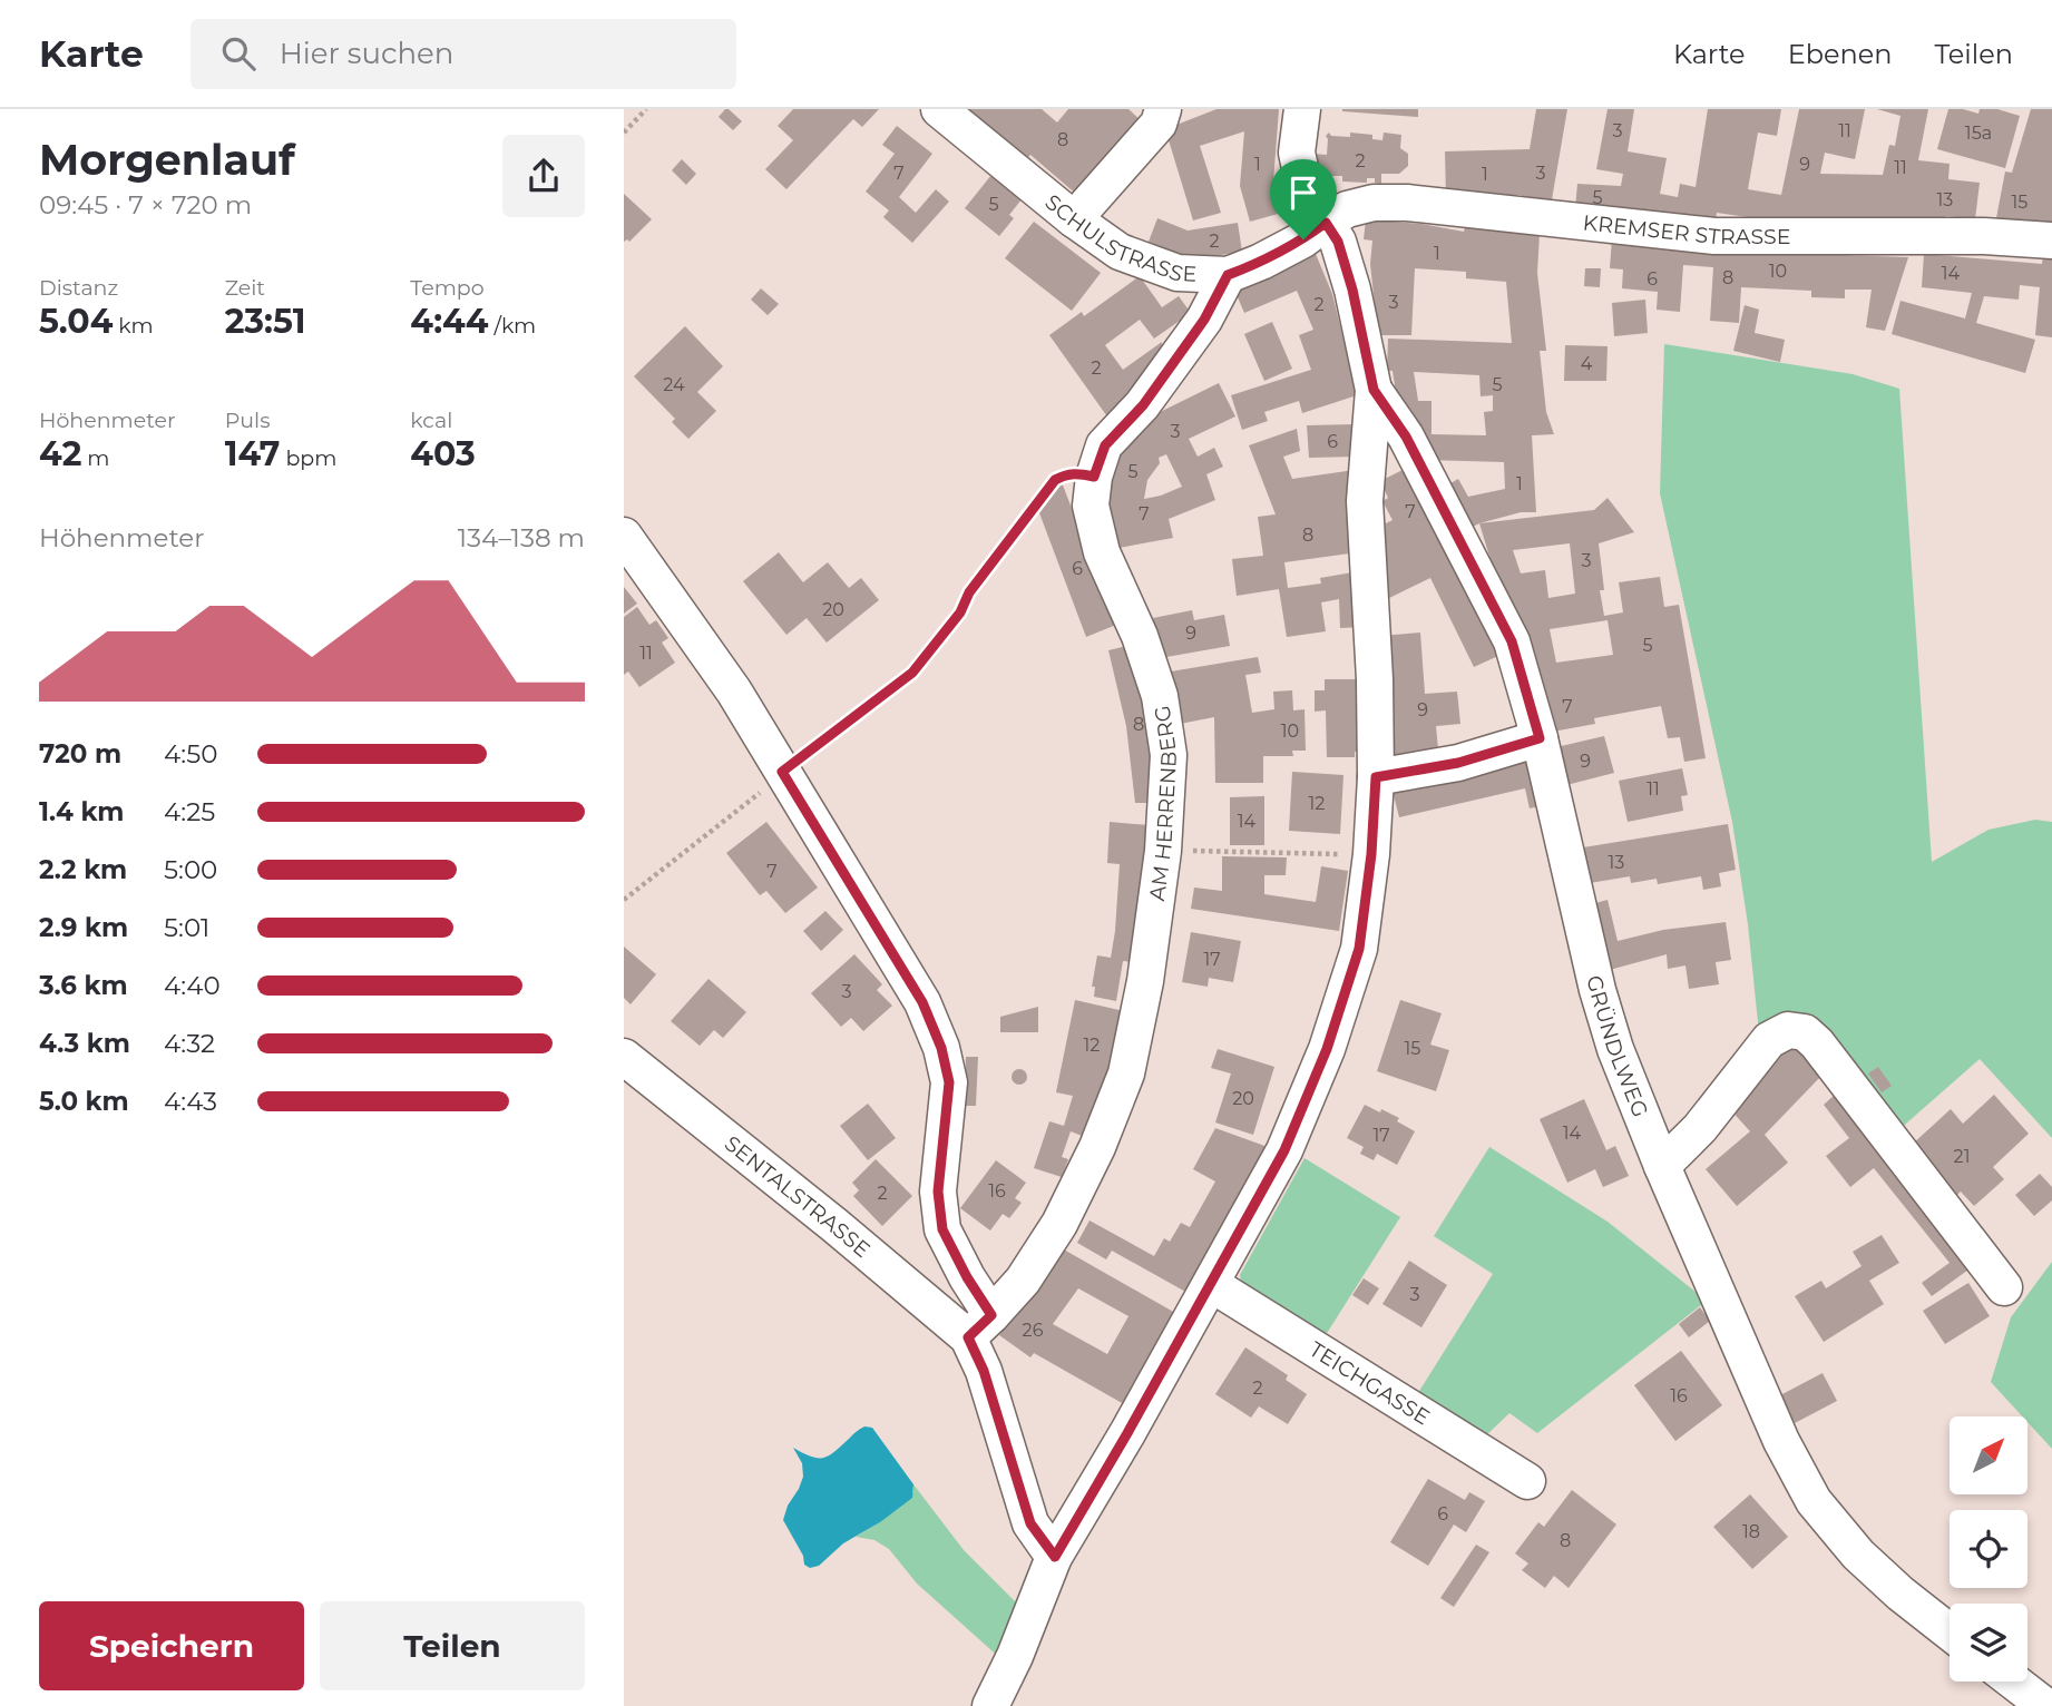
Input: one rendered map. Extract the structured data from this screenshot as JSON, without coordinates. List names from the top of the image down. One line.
{"streets":{"street":["KREMSER STRASSE","SCHULSTRASSE","AM HERRENBERG","GRÜNDLWEG","SENTALSTRASSE","TEICHGASSE"]},"crossings":[["KREMSER STRASSE","SCHULSTRASSE"],["SCHULSTRASSE","AM HERRENBERG"],["AM HERRENBERG","SENTALSTRASSE"]],"house_numbers":["3","11","15a","8","2","1","9","11","7","3","1","5","13","15","5","2","1","10","14","8","6","3","2","4","2","24","5","3","6","5","1","7","7","8","3","6","20","9","5","11","7","9","8","10","9","11","12","14","13","7","17","3","12","15","20","14","17","21","16","2","3","26","2","16","6","18","8"],"north":"top right","page":{"header":"Karte","search":"Hier suchen","nav":["Karte","Ebenen","Teilen"],"heading":["Morgenlauf","09:45 · 7 × 720 m"],"stats":[["Distanz","5.04 km"],["Zeit","23:51"],["Tempo","4:44 /km"],["Höhenmeter","42 m"],["Puls","147 bpm"],["kcal","403"]],"chart":["Höhenmeter","134–138 m"],"list":[{"name":"720 m","note":"4:50"},{"name":"1.4 km","note":"4:25"},{"name":"2.2 km","note":"5:00"},{"name":"2.9 km","note":"5:01"},{"name":"3.6 km","note":"4:40"},{"name":"4.3 km","note":"4:32"},{"name":"5.0 km","note":"4:43"}],"buttons":["Speichern","Teilen"]}}
